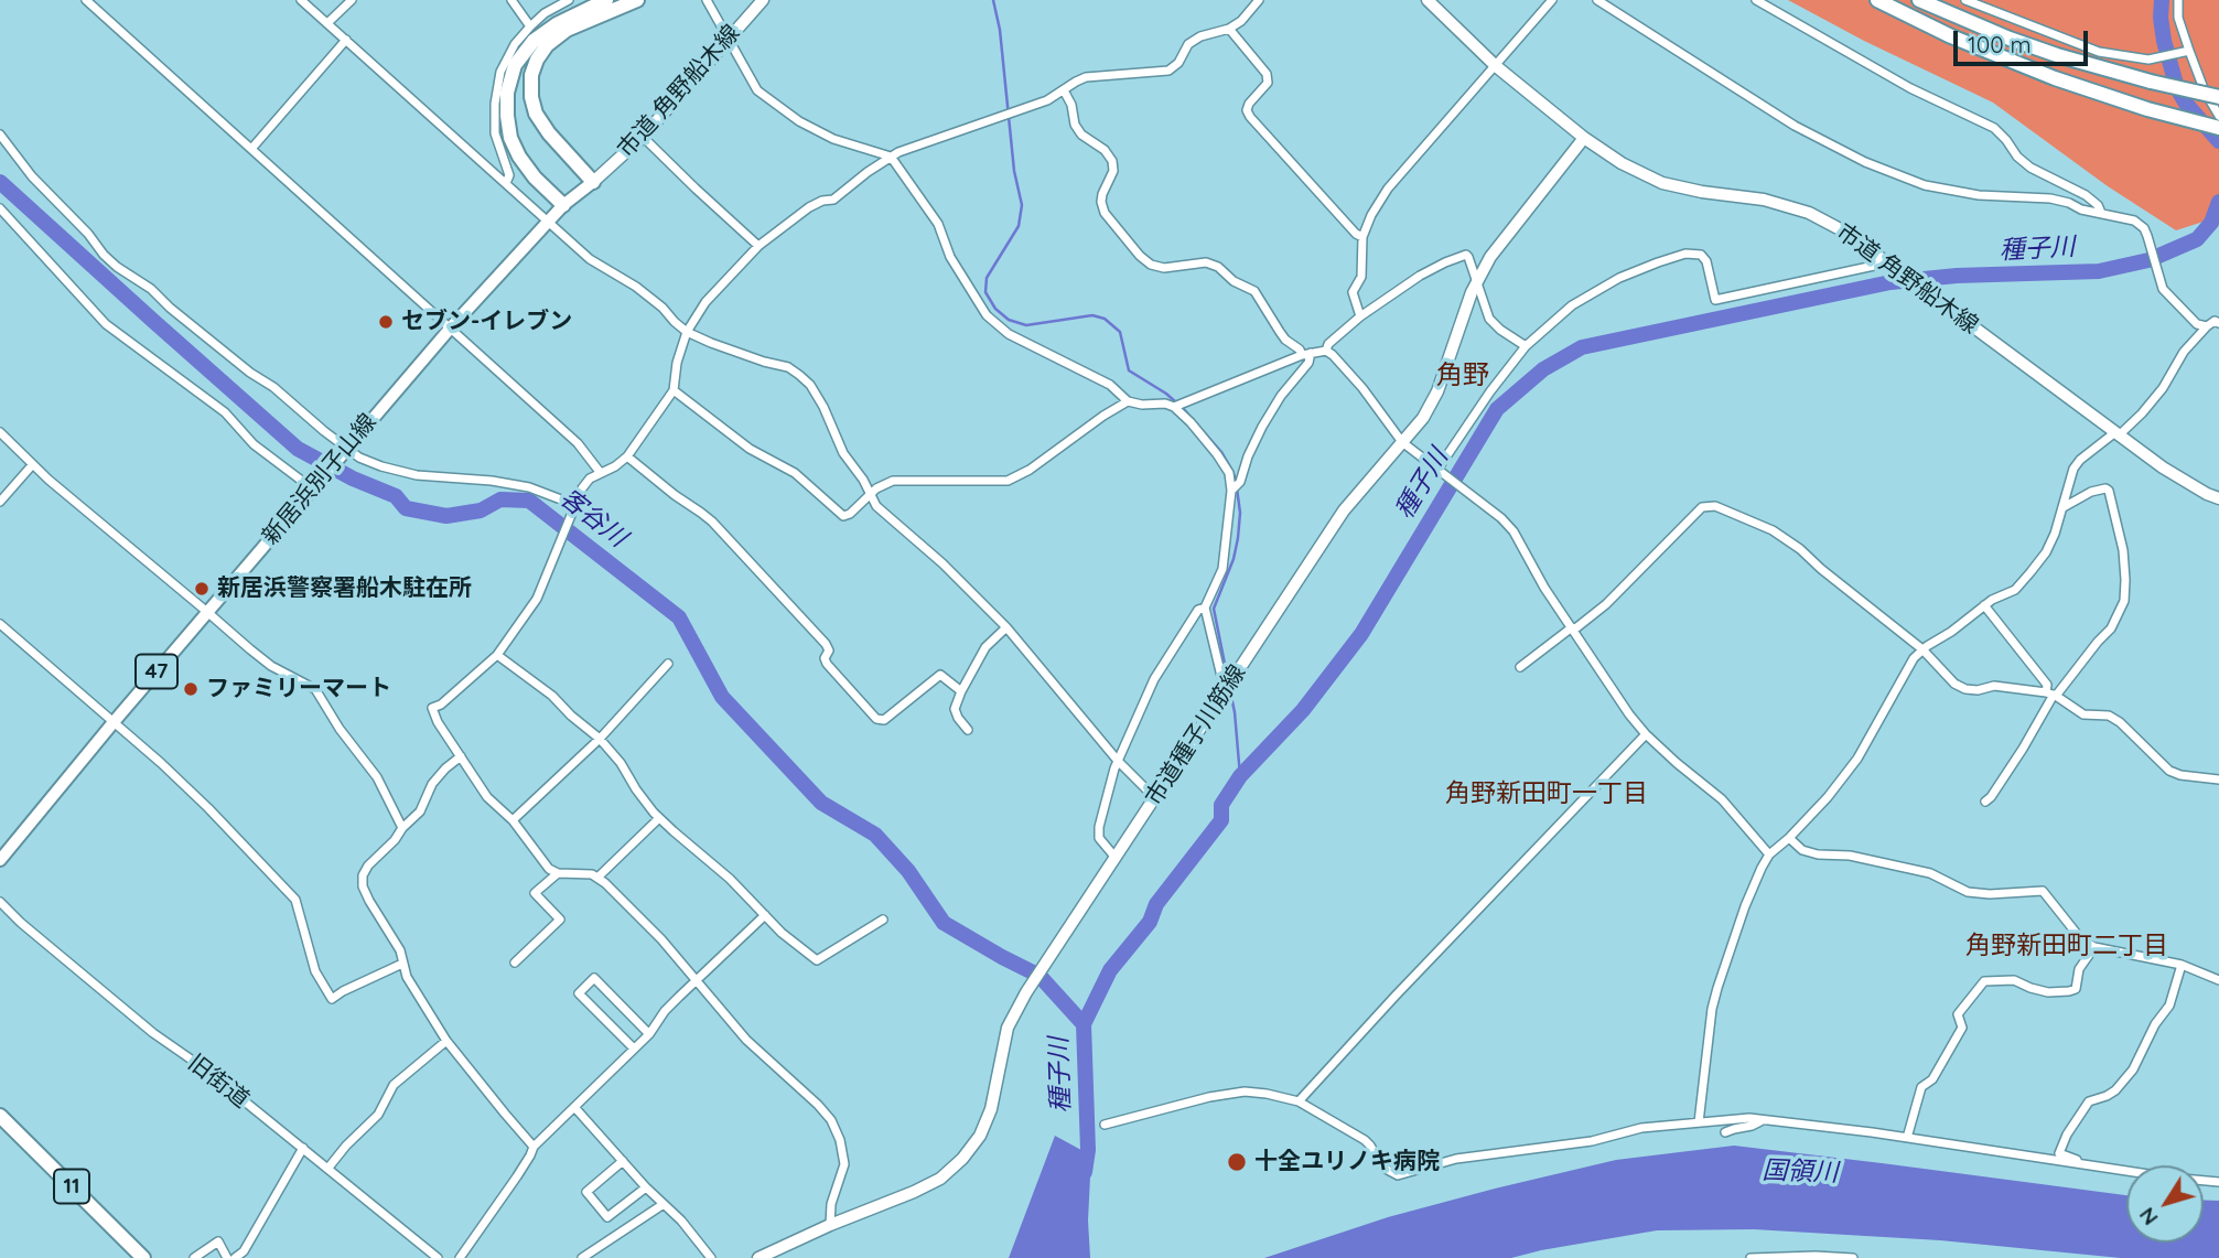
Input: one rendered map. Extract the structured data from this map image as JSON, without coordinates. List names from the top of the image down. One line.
{"streets":{"highway":["11"],"main road":["新居浜別子山線","47"],"street":["市道 角野船木線","市道種子川筋線","旧街道"]},"crossings":[["市道 角野船木線","新居浜別子山線"],["市道 角野船木線","市道種子川筋線"]],"districts":["角野","角野新田町一丁目","角野新田町二丁目"],"water":["種子川","客谷川","国領川"],"places":["セブン-イレブン","新居浜警察署船木駐在所","ファミリーマート","十全ユリノキ病院"],"scale_bar":"100 m","north":"bottom left"}
